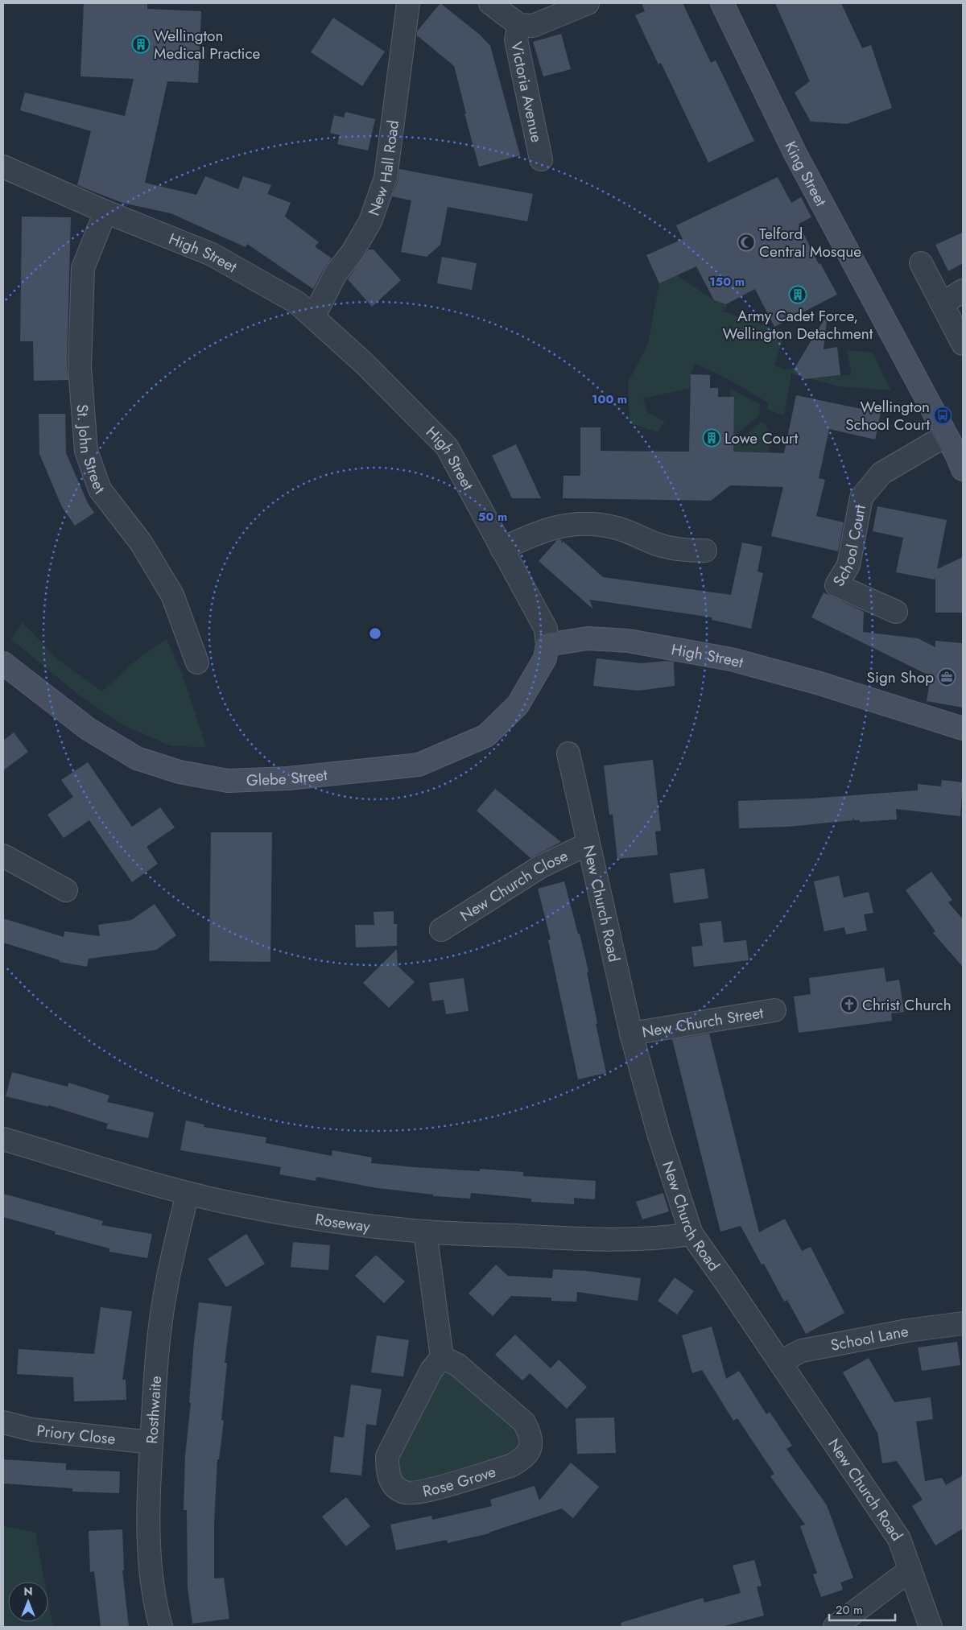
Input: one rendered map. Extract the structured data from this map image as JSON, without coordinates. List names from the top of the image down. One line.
{"streets":{"street":["Victoria Avenue","New Hall Road","King Street","High Street","St. John Street","School Court","Glebe Street","New Church Close","New Church Road","New Church Street","Roseway","School Lane","Rosthwaite","Priory Close","Rose Grove"]},"crossings":[["New Hall Road","High Street"],["King Street","School Court"],["High Street","St. John Street"],["High Street","Glebe Street"],["New Church Close","New Church Road"],["New Church Road","New Church Street"],["New Church Road","Roseway"],["New Church Road","School Lane"],["Roseway","Rosthwaite"],["Rosthwaite","Priory Close"]],"places":{"building":["Wellington Medical Practice","Army Cadet Force, Wellington Detachment","Lowe Court"],"mosque":["Telford Central Mosque"],"bus stop":["Wellington School Court"],"office":["Sign Shop"],"church":["Christ Church"]},"scale_bar":"20 m","north":"top","rings":["150 m","100 m","50 m"]}
